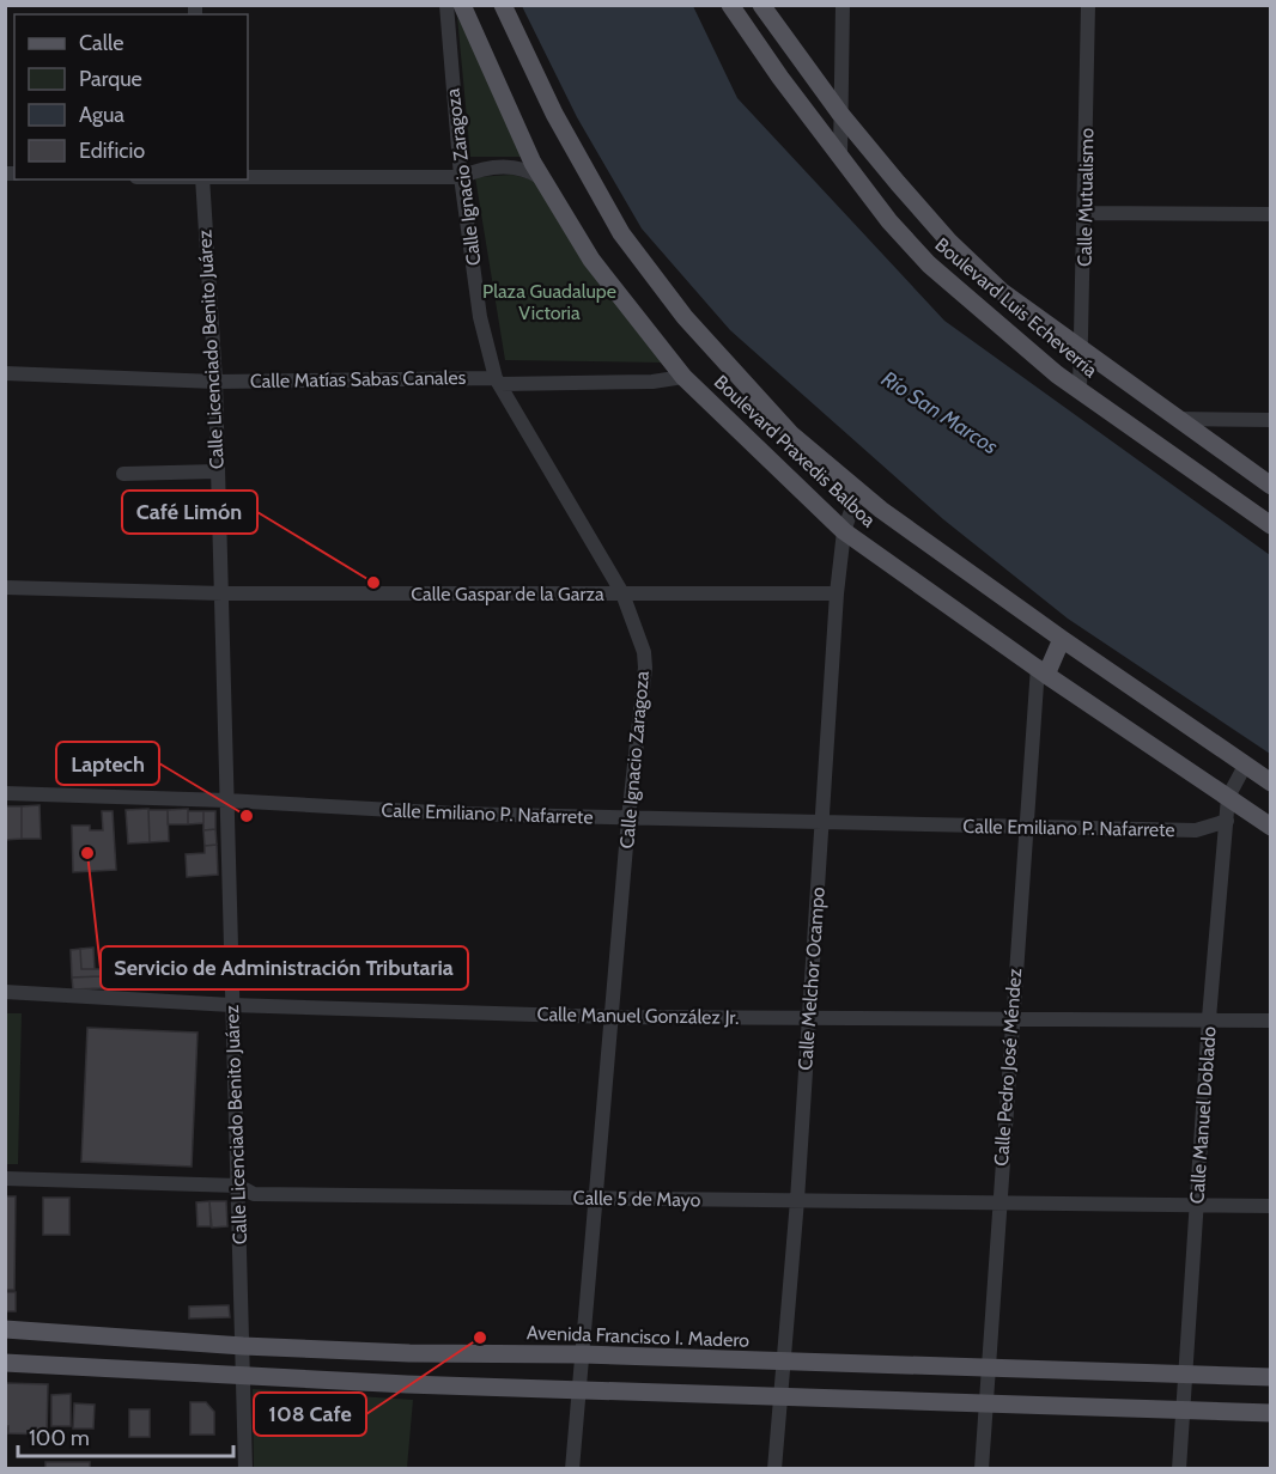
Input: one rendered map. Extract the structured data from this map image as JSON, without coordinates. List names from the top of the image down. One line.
{"streets":{"main road":["Boulevard Luis Echeverría","Boulevard Praxedis Balboa","Avenida Francisco I. Madero"],"street":["Calle Ignacio Zaragoza","Calle Mutualismo","Calle Licenciado Benito Juárez","Calle Matías Sabas Canales","Calle Gaspar de la Garza","Calle Emiliano P. Nafarrete","Calle Melchor Ocampo","Calle Manuel González Jr.","Calle Pedro José Méndez","Calle Manuel Doblado","Calle 5 de Mayo"]},"crossings":[["Calle Ignacio Zaragoza","Calle Matías Sabas Canales"],["Calle Ignacio Zaragoza","Calle Gaspar de la Garza"],["Calle Ignacio Zaragoza","Calle Emiliano P. Nafarrete"],["Calle Ignacio Zaragoza","Calle Manuel González Jr."],["Calle Ignacio Zaragoza","Calle 5 de Mayo"],["Calle Ignacio Zaragoza","Avenida Francisco I. Madero"],["Calle Mutualismo","Boulevard Luis Echeverría"],["Calle Licenciado Benito Juárez","Calle Matías Sabas Canales"],["Calle Licenciado Benito Juárez","Calle Gaspar de la Garza"],["Calle Licenciado Benito Juárez","Calle Emiliano P. Nafarrete"],["Calle Licenciado Benito Juárez","Calle Manuel González Jr."],["Calle Licenciado Benito Juárez","Calle 5 de Mayo"],["Calle Licenciado Benito Juárez","Avenida Francisco I. Madero"],["Calle Matías Sabas Canales","Boulevard Praxedis Balboa"],["Boulevard Praxedis Balboa","Calle Melchor Ocampo"],["Boulevard Praxedis Balboa","Calle Pedro José Méndez"],["Boulevard Praxedis Balboa","Calle Manuel Doblado"],["Calle Gaspar de la Garza","Calle Melchor Ocampo"],["Calle Emiliano P. Nafarrete","Calle Melchor Ocampo"],["Calle Emiliano P. Nafarrete","Calle Pedro José Méndez"],["Calle Emiliano P. Nafarrete","Calle Manuel Doblado"],["Calle Melchor Ocampo","Calle Manuel González Jr."],["Calle Melchor Ocampo","Calle 5 de Mayo"],["Calle Melchor Ocampo","Avenida Francisco I. Madero"],["Calle Manuel González Jr.","Calle Pedro José Méndez"],["Calle Manuel González Jr.","Calle Manuel Doblado"],["Calle Pedro José Méndez","Calle 5 de Mayo"],["Calle Pedro José Méndez","Avenida Francisco I. Madero"],["Calle Manuel Doblado","Calle 5 de Mayo"],["Calle Manuel Doblado","Avenida Francisco I. Madero"]],"water":["Río San Marcos"],"parks":["Plaza Guadalupe Victoria"],"places":["Café Limón","Laptech","Servicio de Administración Tributaria","108 Cafe"],"legend":["Calle","Parque","Agua","Edificio"],"scale_bar":"100 m"}
